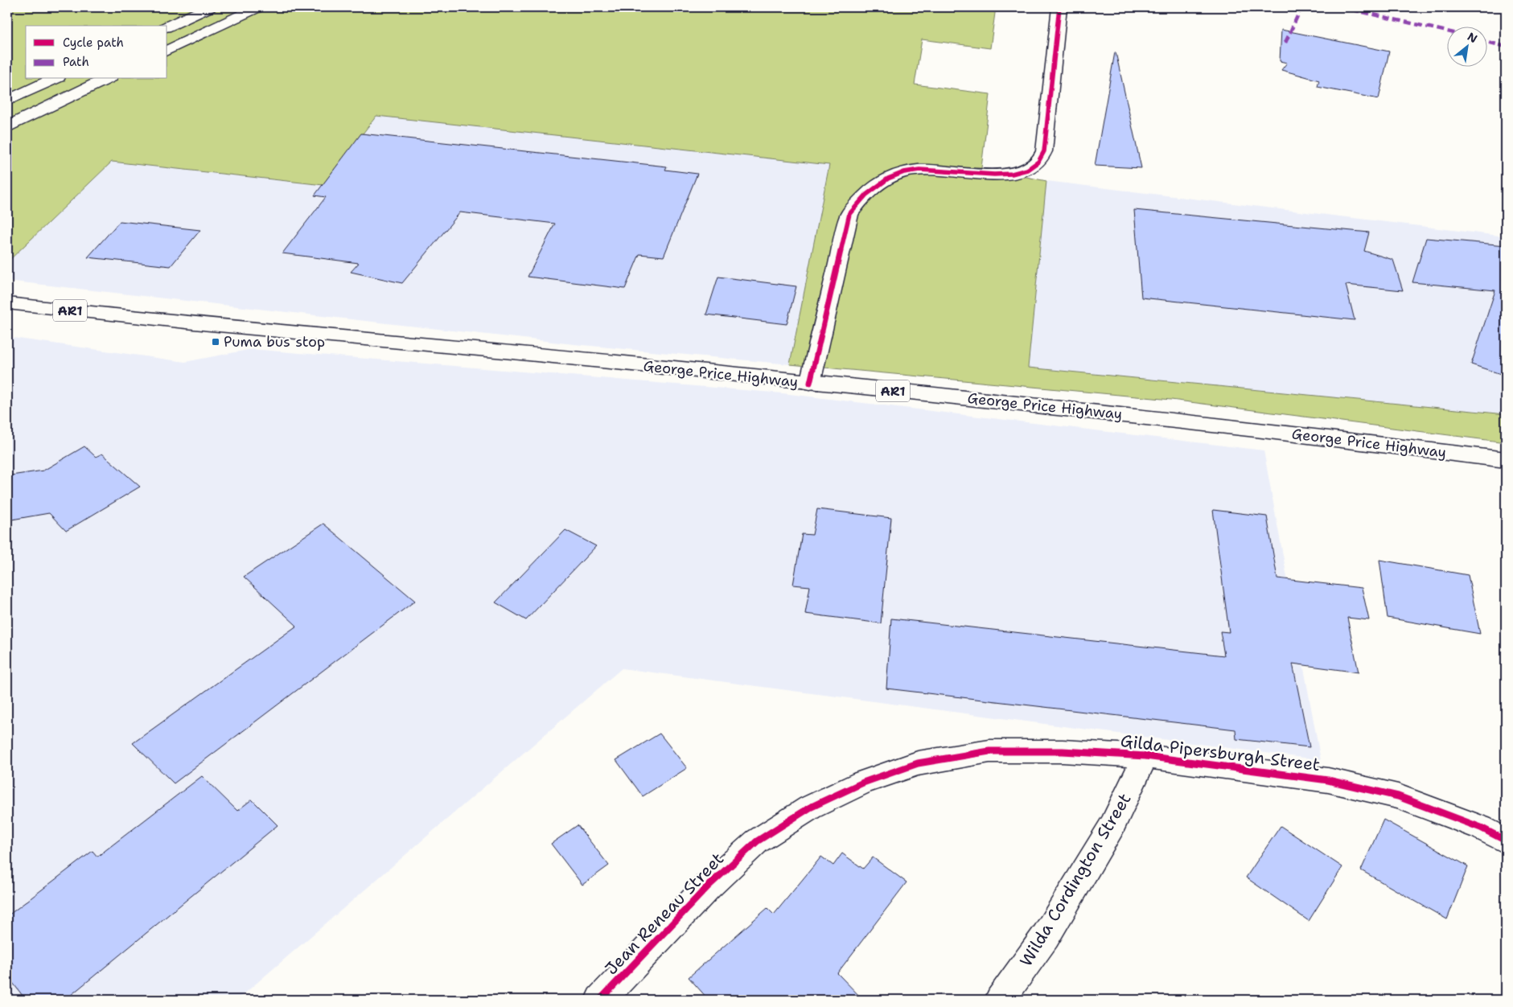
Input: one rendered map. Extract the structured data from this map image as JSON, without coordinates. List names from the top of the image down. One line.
{"streets":{"main road":["AR1","George Price Highway","Gilda Pipersburgh Street","Wilda Cordington Street","Jean Reneau Street"]},"crossings":[["Gilda Pipersburgh Street","Wilda Cordington Street"],["Gilda Pipersburgh Street","Jean Reneau Street"]],"places":{"transit":["Puma bus stop"]},"legend":["Cycle path","Path"],"north":"top right"}
